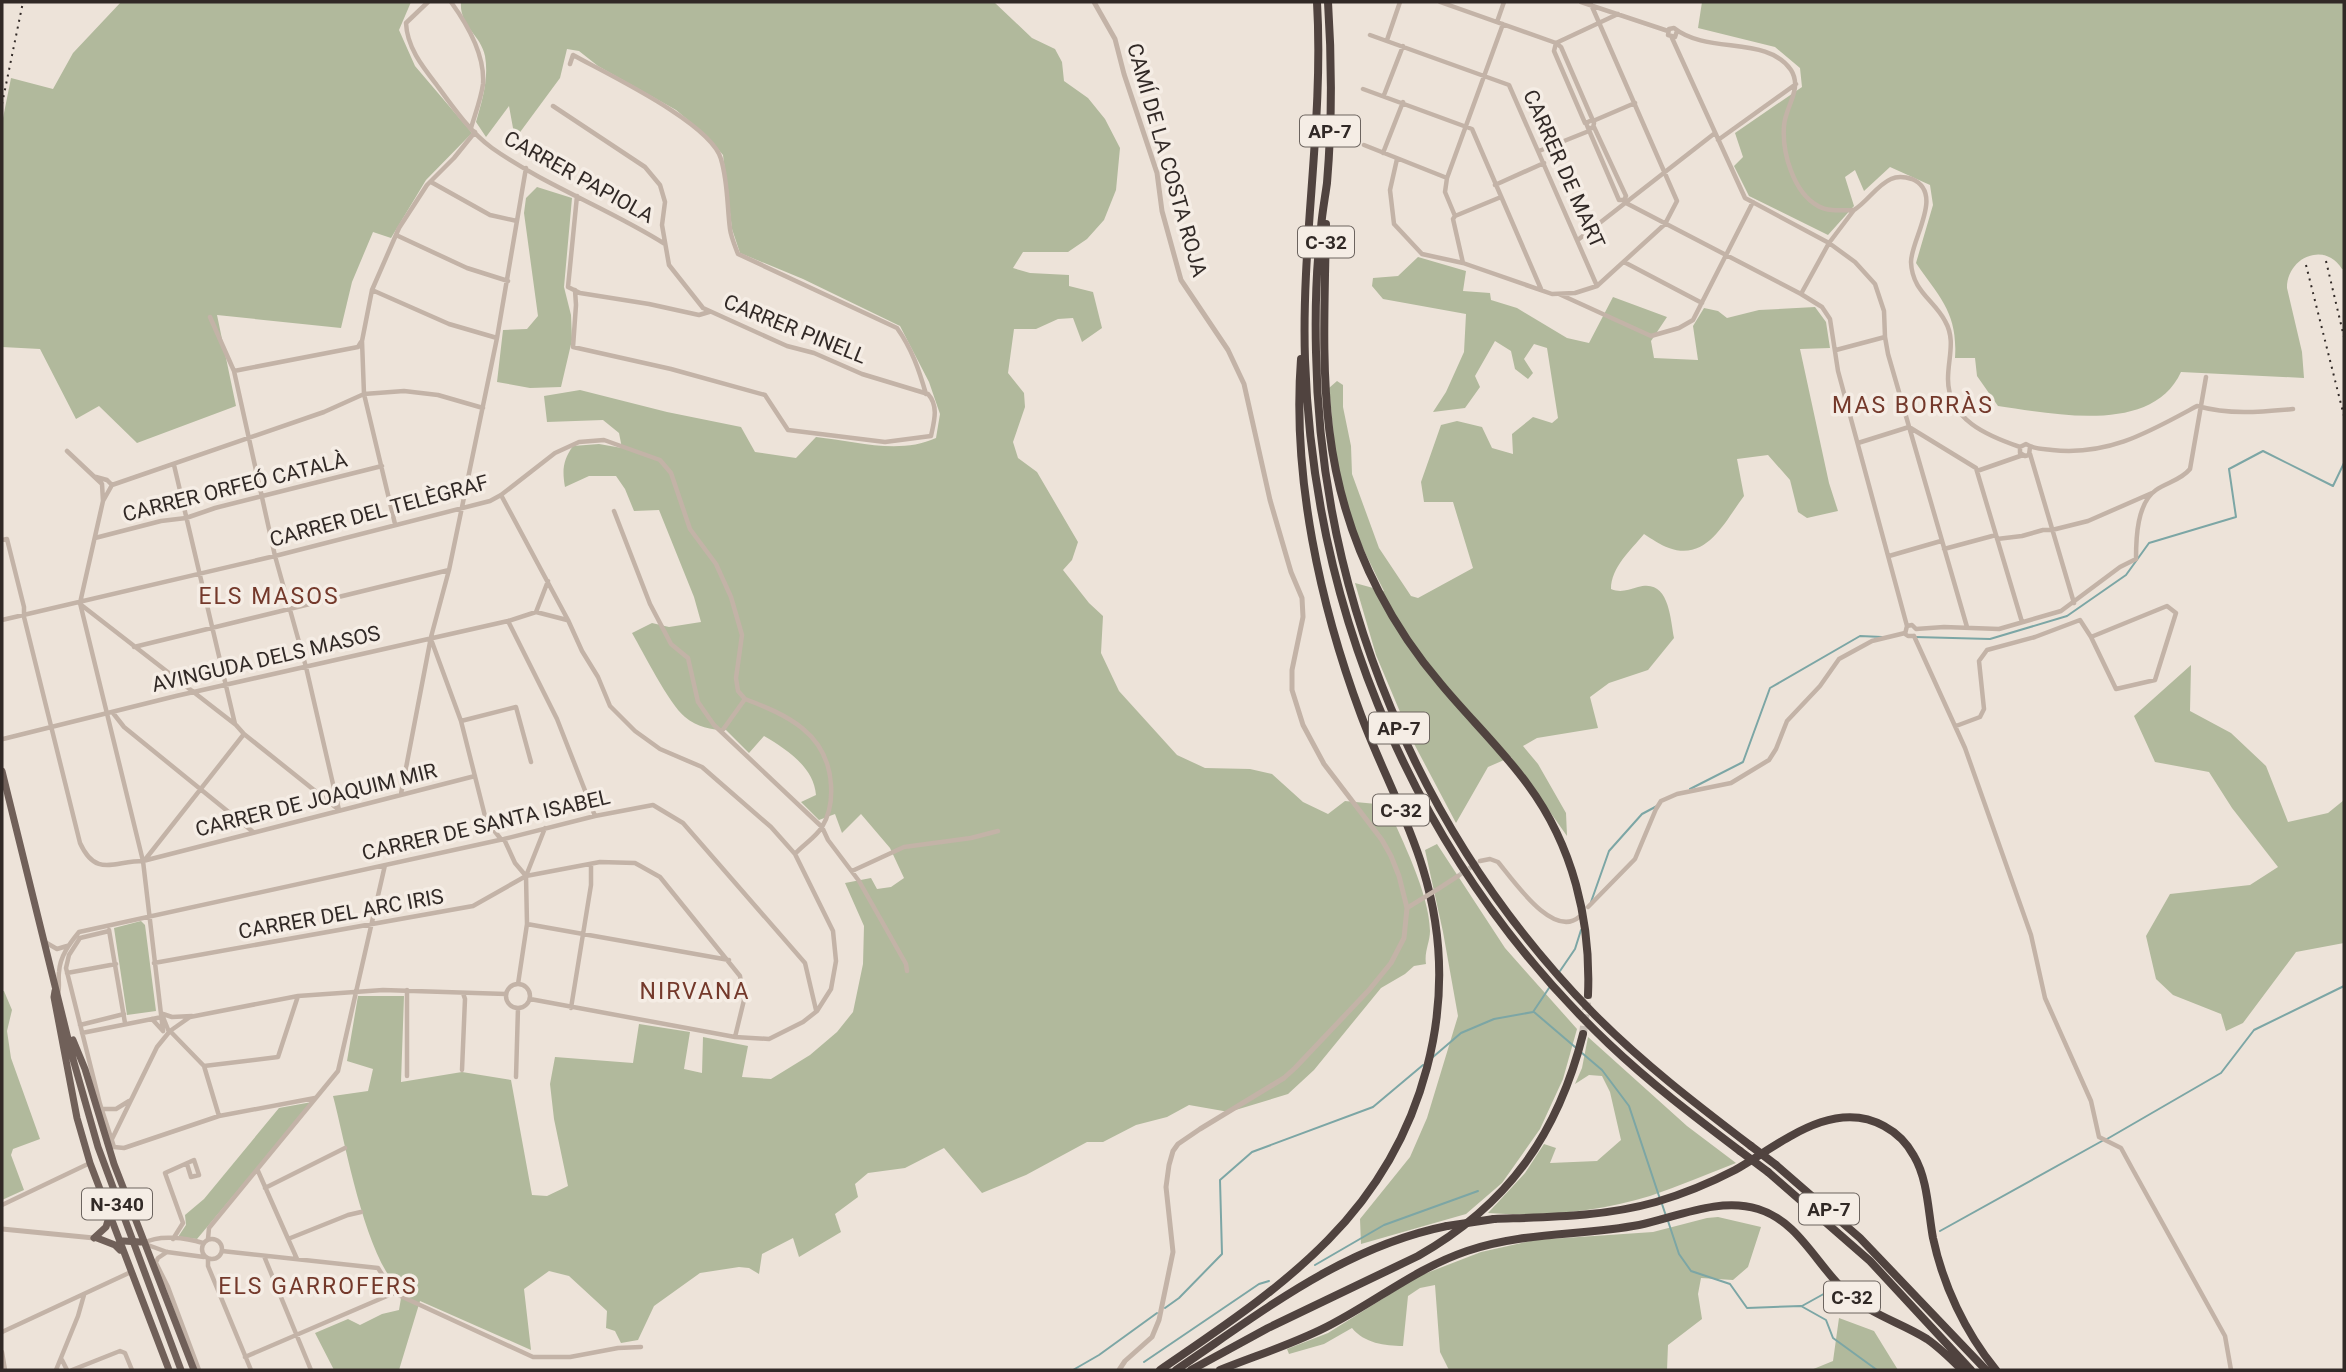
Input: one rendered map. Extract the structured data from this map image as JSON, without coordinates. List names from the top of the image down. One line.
{"streets":{"highway":["AP-7","C-32"],"main road":["N-340"],"street":["CAMÍ DE LA COSTA ROJA","CARRER DE MART","CARRER PAPIOLA","CARRER PINELL","CARRER ORFEÓ CATALÀ","CARRER DEL TELÈGRAF","AVINGUDA DELS MASOS","CARRER DE JOAQUIM MIR","CARRER DE SANTA ISABEL","CARRER DEL ARC IRIS"]},"crossings":[["AP-7","C-32"],["CARRER PAPIOLA","CARRER PINELL"],["CARRER DEL TELÈGRAF","CARRER DE JOAQUIM MIR"],["AVINGUDA DELS MASOS","CARRER DE JOAQUIM MIR"]],"districts":["MAS BORRÀS","ELS MASOS","NIRVANA","ELS GARROFERS"]}
